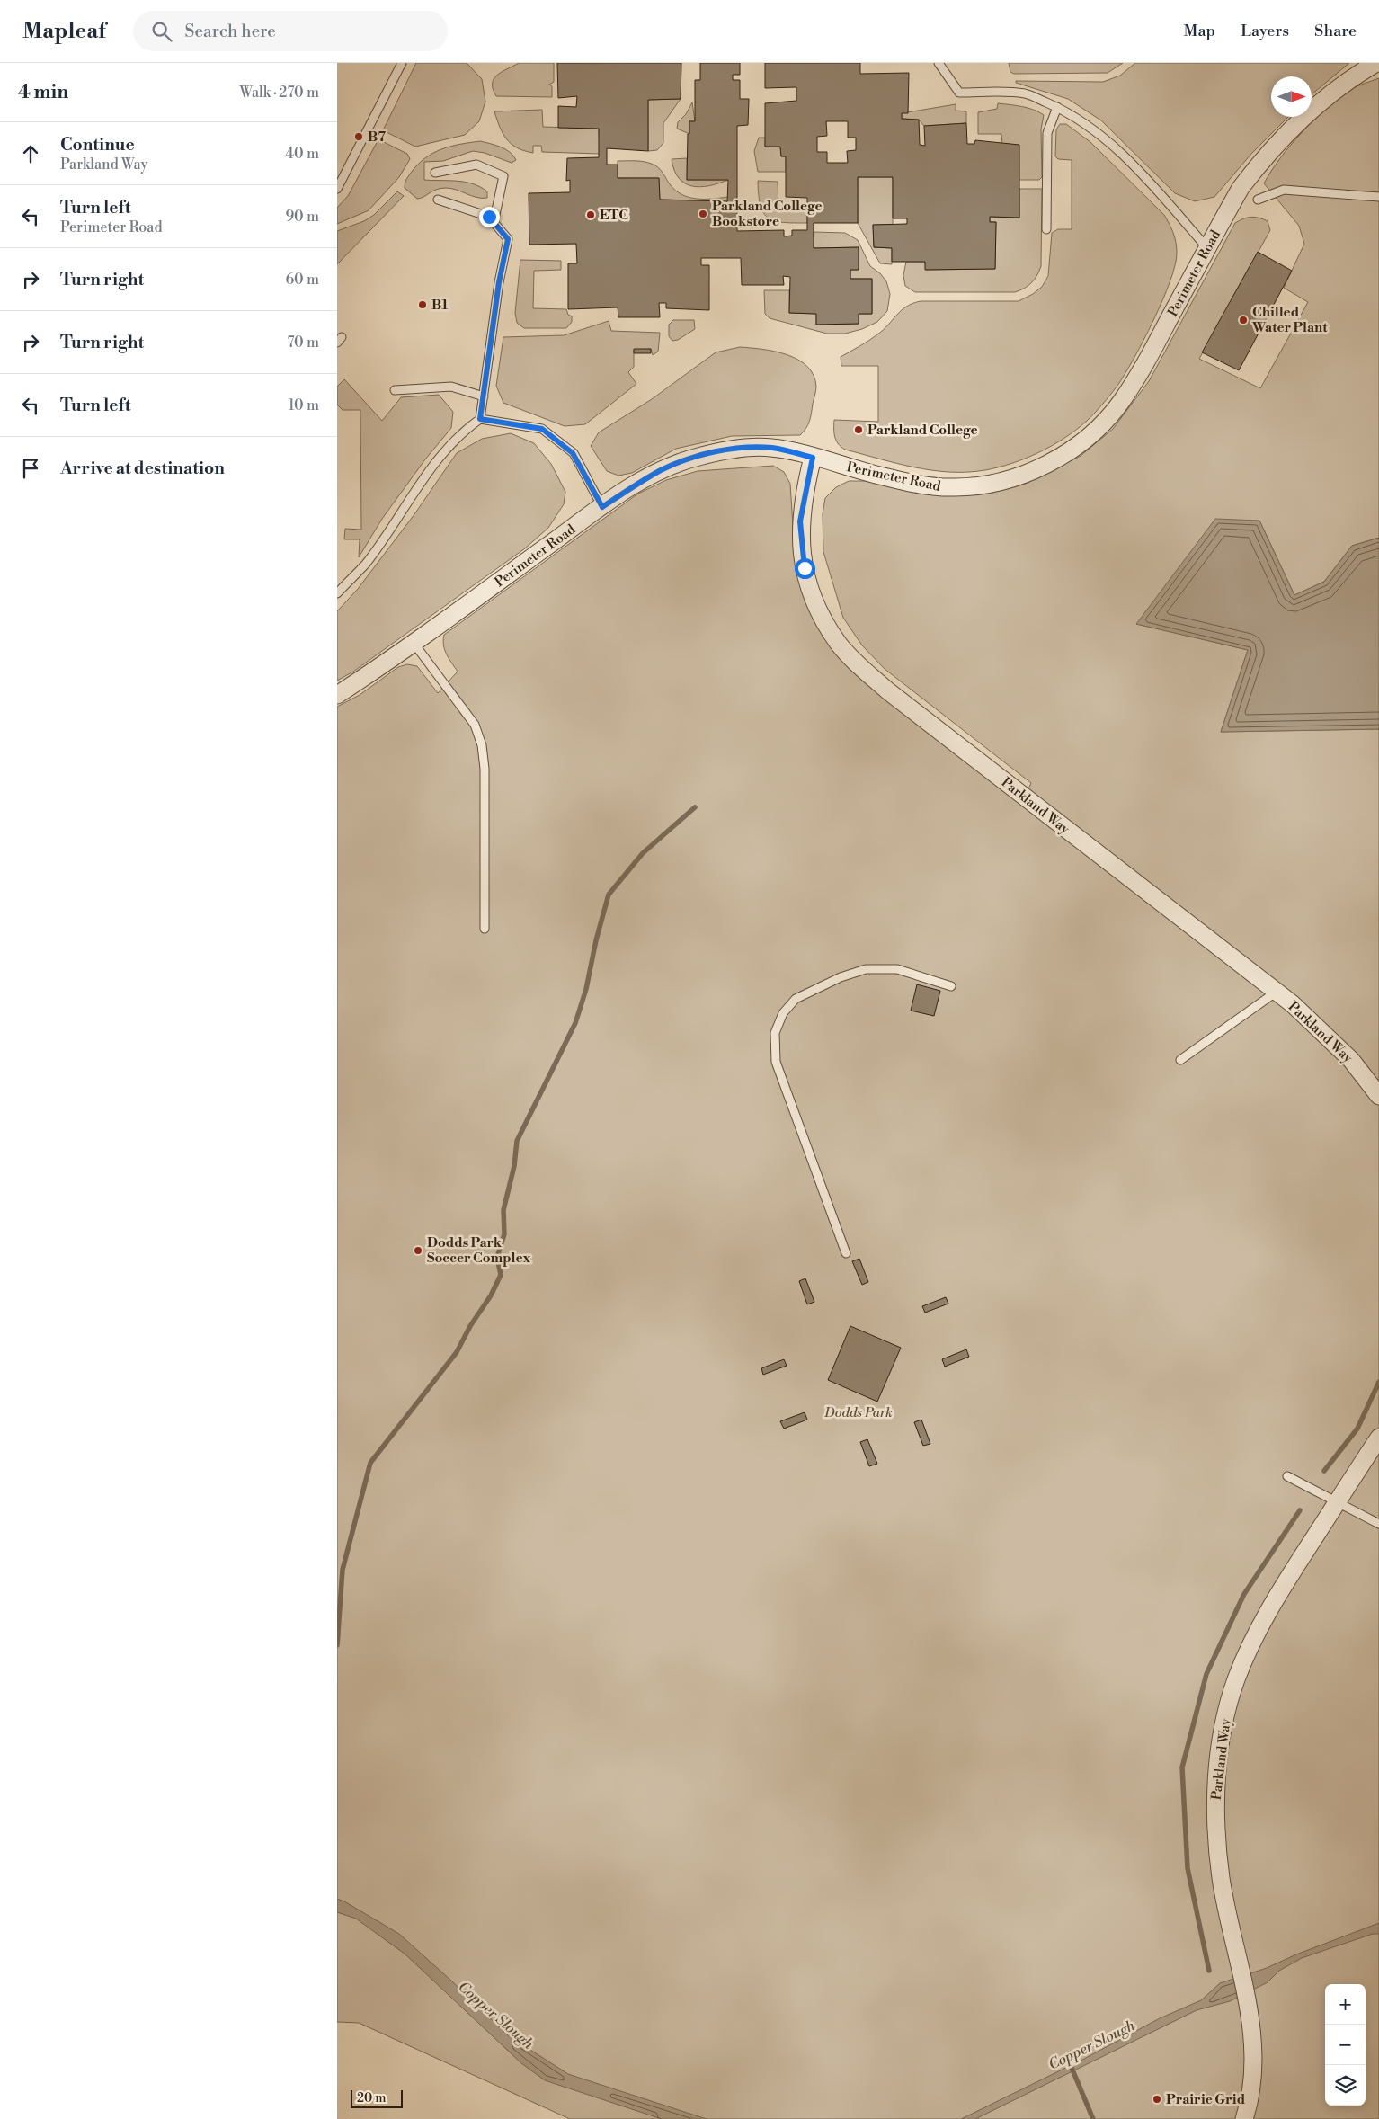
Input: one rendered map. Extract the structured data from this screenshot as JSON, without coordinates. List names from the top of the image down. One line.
{"streets":{"street":["Perimeter Road","Parkland Way"]},"crossings":[["Perimeter Road","Parkland Way"]],"water":["Copper Slough"],"parks":["Dodds Park"],"places":["B7","Parkland College Bookstore","ETC","B1","Chilled Water Plant","Parkland College","Dodds Park Soccer Complex","Prairie Grid"],"scale_bar":"20 m","north":"right","page":{"header":"Mapleaf","search":"Search here","nav":["Map","Layers","Share"],"heading":["4 min","Walk · 270 m"],"list":[["Continue","Parkland Way","40 m"],["Turn left","Perimeter Road","90 m"],["Turn right","60 m"],["Turn right","70 m"],["Turn left","10 m"],"Arrive at destination"],"map_buttons":["+","−"],"scale":"20 m"}}
